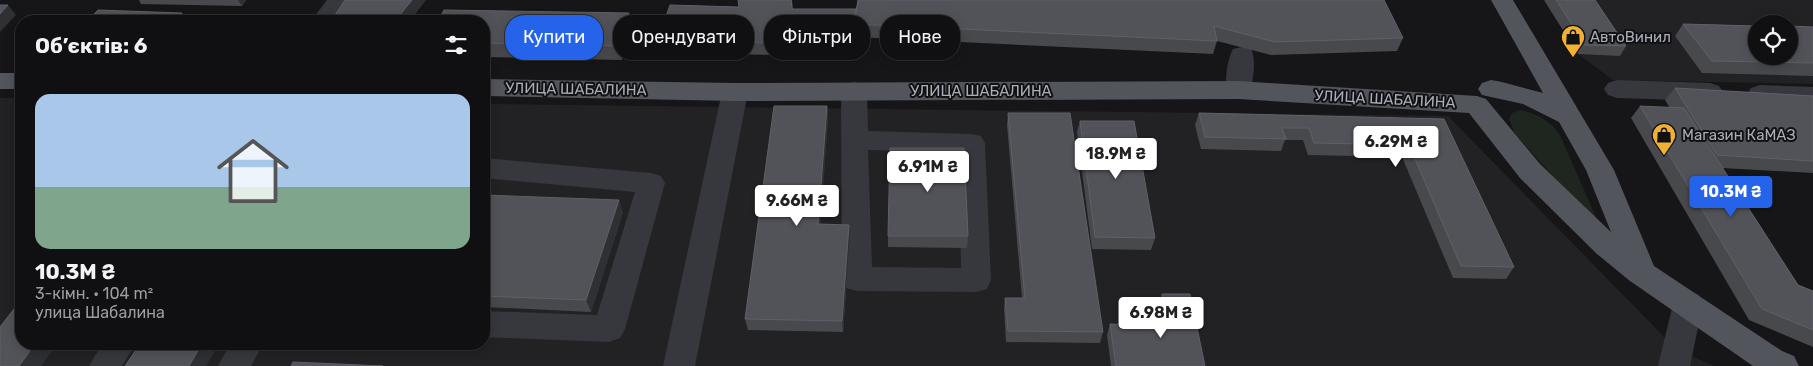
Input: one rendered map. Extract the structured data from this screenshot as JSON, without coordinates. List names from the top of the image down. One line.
{"streets":{"main road":["УЛИЦА ШАБАЛИНА"]},"places":{"shop":["АвтоВинил","Магазин КаМАЗ"]},"page":{"chip":["Купити","Орендувати","Фільтри","Нове"],"heading":"Об’єктів: 6","list":[{"name":"10.3M ₴","note":"3-кімн. · 104 m² · улица Шабалина"}],"price":["6.29M ₴","18.9M ₴","6.91M ₴","10.3M ₴","9.66M ₴","6.98M ₴"]}}
